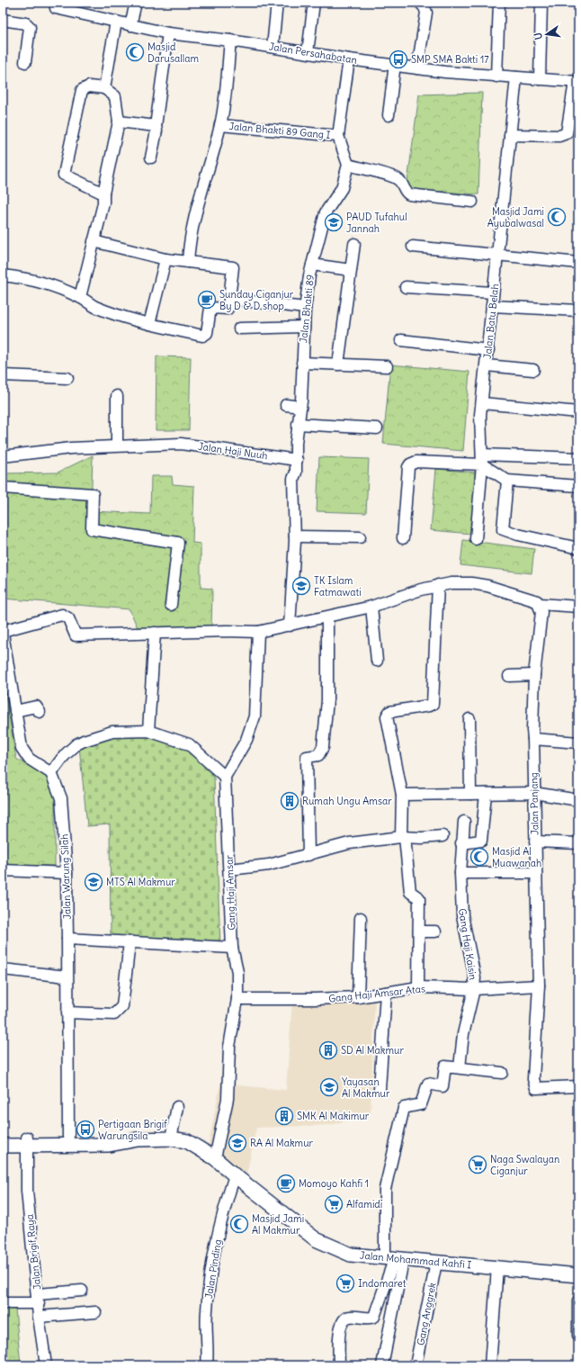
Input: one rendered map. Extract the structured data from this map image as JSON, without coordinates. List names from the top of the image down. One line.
{"streets":{"main road":["Jalan Mohammad Kahfi I"],"street":["Jalan Persahabatan","Jalan Bhakti 89 Gang I","Jalan Bhakti 89","Jalan Batu Belah","Jalan Haji Nuuh","Jalan Panjang","Jalan Warung Silah","Gang Haji Amsar","Gang Haji Kaisin","Gang Haji Amsar Atas","Jalan Brigif Raya","Jalan Pinding","Gang Anggrek"]},"crossings":[["Jalan Persahabatan","Jalan Batu Belah"],["Jalan Bhakti 89","Jalan Haji Nuuh"],["Jalan Panjang","Gang Haji Amsar Atas"],["Jalan Warung Silah","Jalan Mohammad Kahfi I"],["Gang Haji Amsar","Gang Haji Amsar Atas"],["Gang Haji Amsar","Jalan Mohammad Kahfi I"],["Gang Haji Kaisin","Gang Haji Amsar Atas"],["Jalan Brigif Raya","Jalan Mohammad Kahfi I"],["Jalan Mohammad Kahfi I","Jalan Pinding"],["Jalan Mohammad Kahfi I","Gang Anggrek"]],"places":{"mosque":["Masjid Darusallam","Masjid Jami Ayubalwasal","Masjid Al Muawanah","Masjid Jami Al Makmur"],"bus stop":["SMP SMA Bakti 17","Pertigaan Brigif Warungsila"],"school or university":["PAUD Tufahul Jannah","TK Islam Fatmawati","MTS Al Makmur","Yayasan Al Makmur","RA Al Makmur"],"cafe":["Sunday Ciganjur By D & D shop","Momoyo Kahfi 1"],"building":["Rumah Ungu Amsar","SD Al Makmur","SMK Al Makimur"],"supermarket":["Naga Swalayan Ciganjur","Alfamidi","Indomaret"]},"north":"left"}
